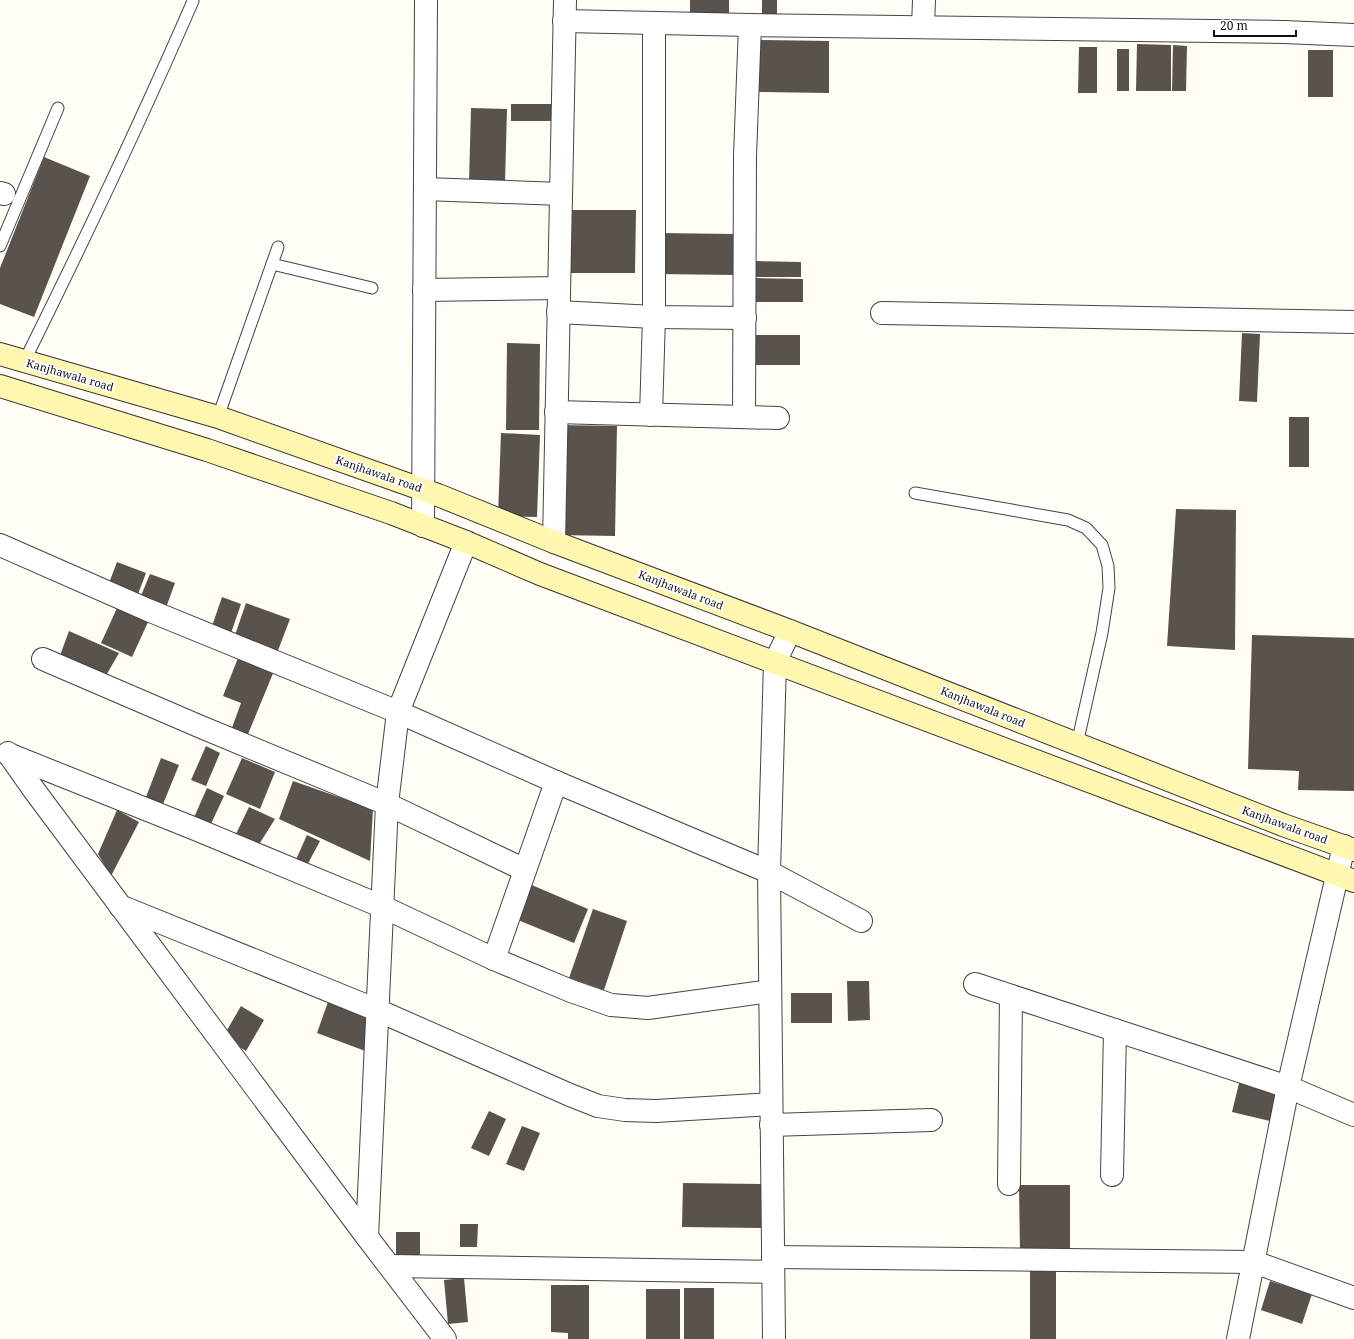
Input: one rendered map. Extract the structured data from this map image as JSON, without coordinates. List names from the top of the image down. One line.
{"streets":{"main road":["Kanjhawala road"]},"scale_bar":"20 m"}
